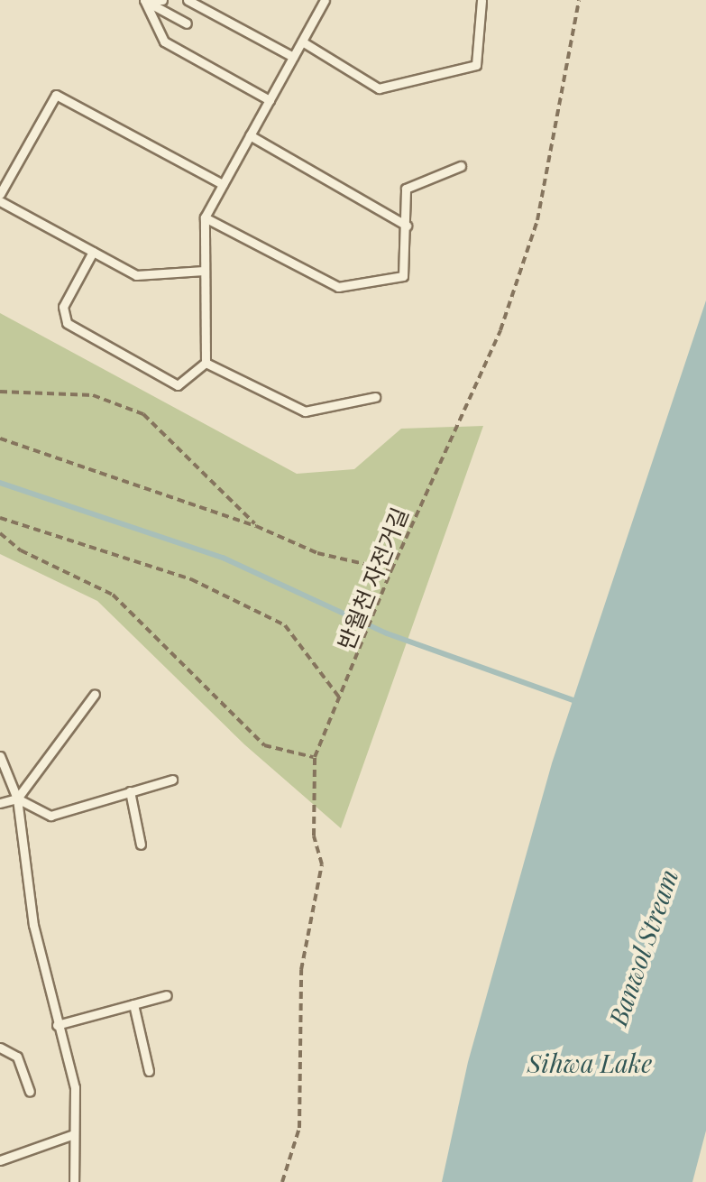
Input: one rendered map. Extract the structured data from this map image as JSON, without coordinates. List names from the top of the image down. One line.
{"streets":{"path":["반월천 자전거길"]},"water":["Banwol Stream","Sihwa Lake"]}
